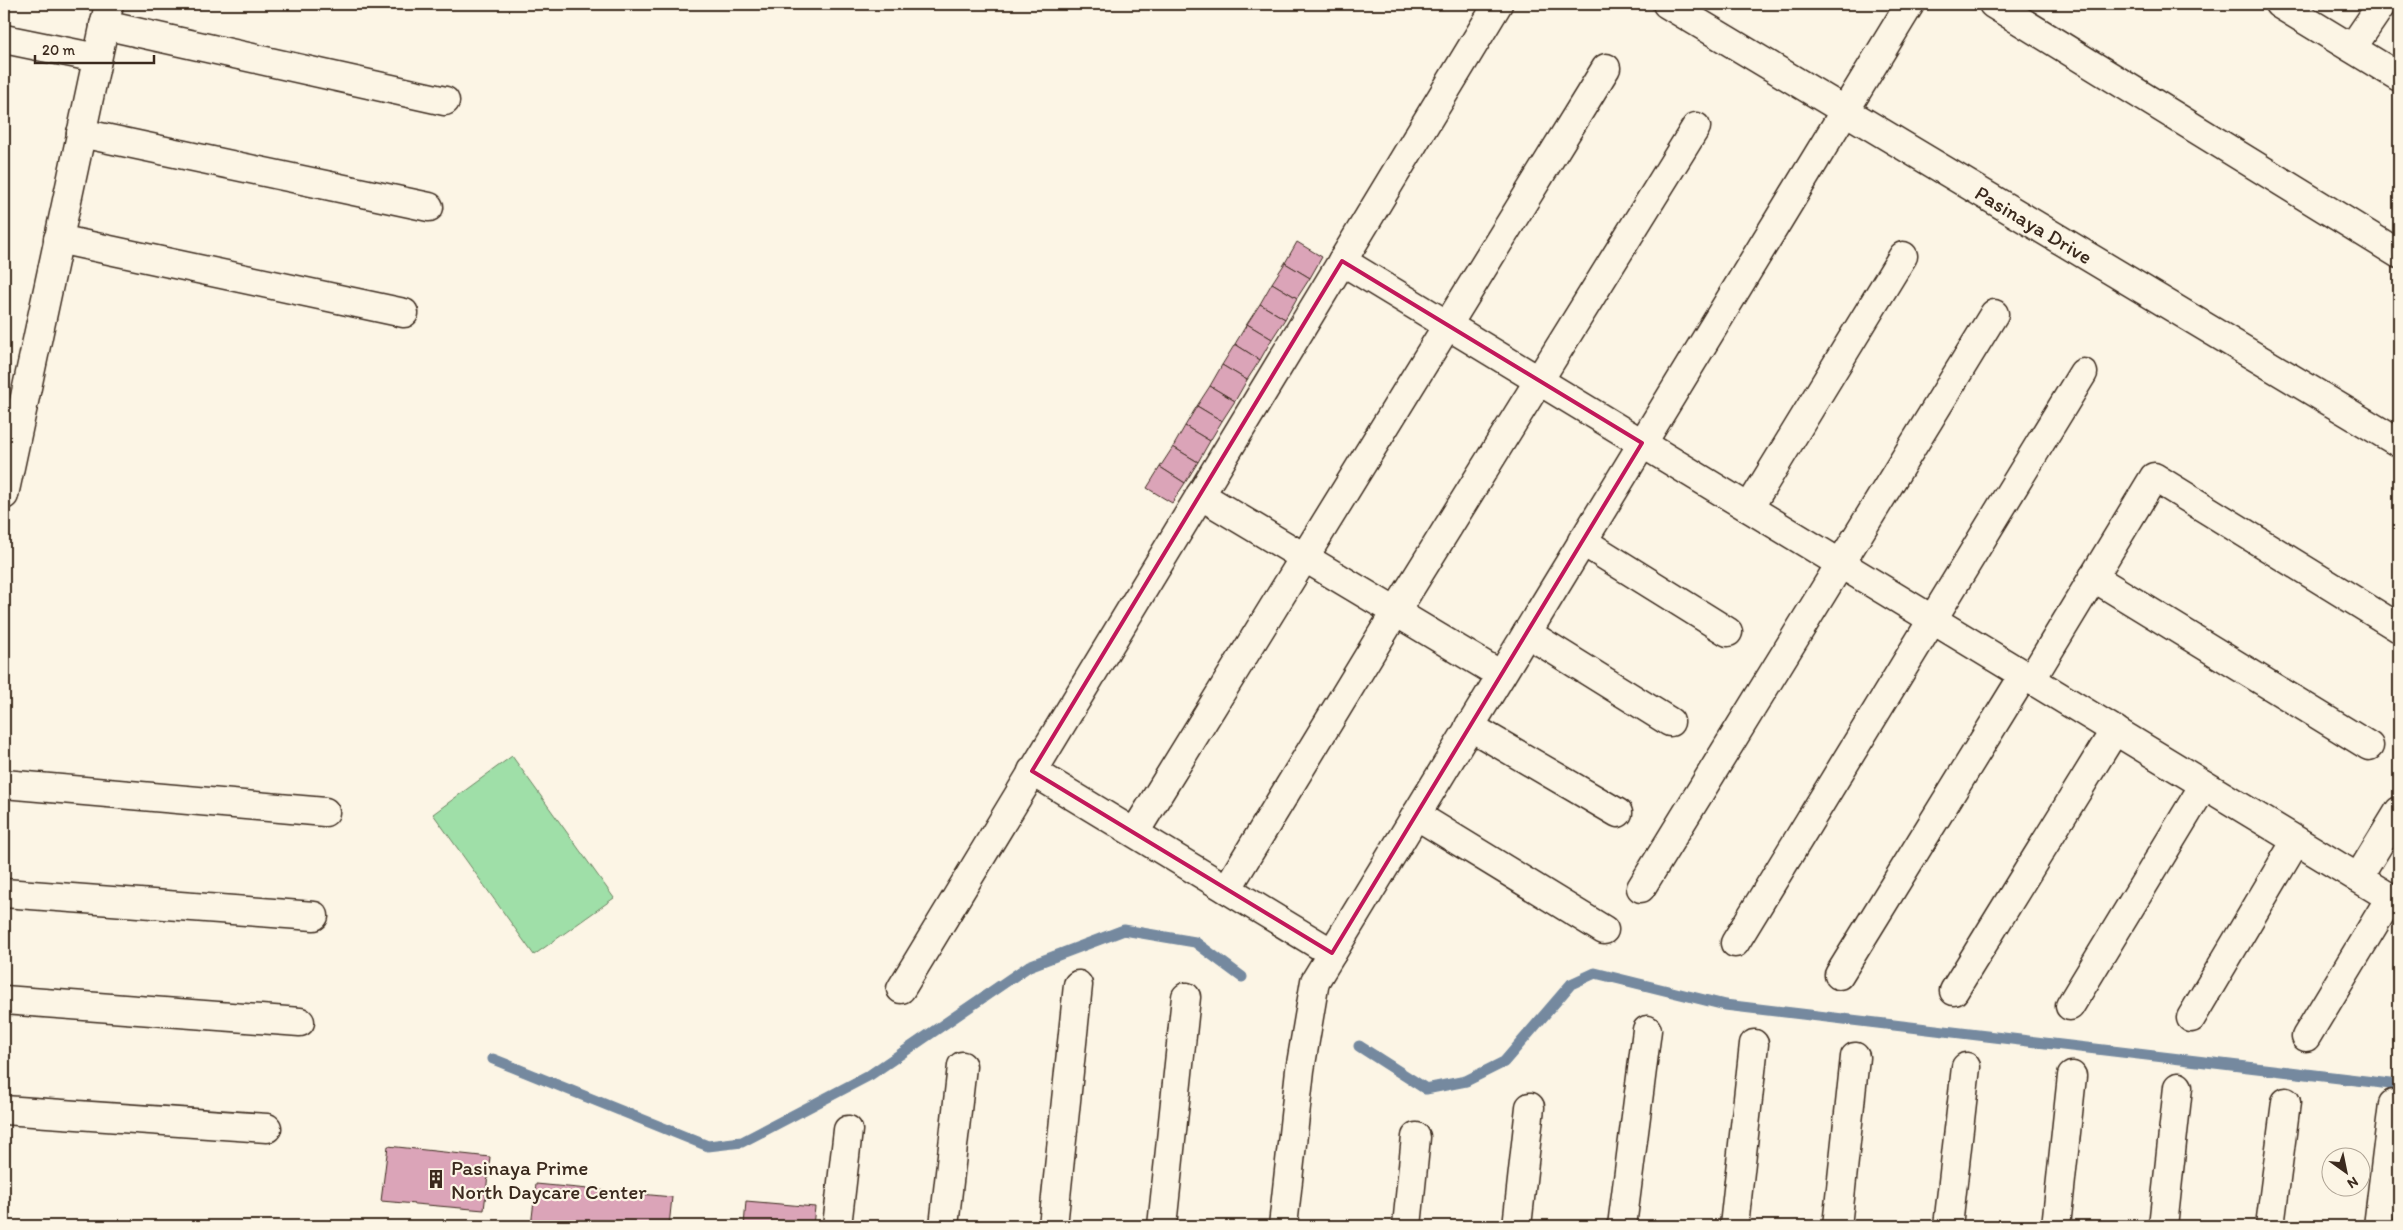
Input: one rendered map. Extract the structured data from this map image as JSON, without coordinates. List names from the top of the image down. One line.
{"streets":{"street":["Pasinaya Drive"]},"places":{"building":["Pasinaya Prime North Daycare Center"]},"scale_bar":"20 m","north":"bottom right"}
